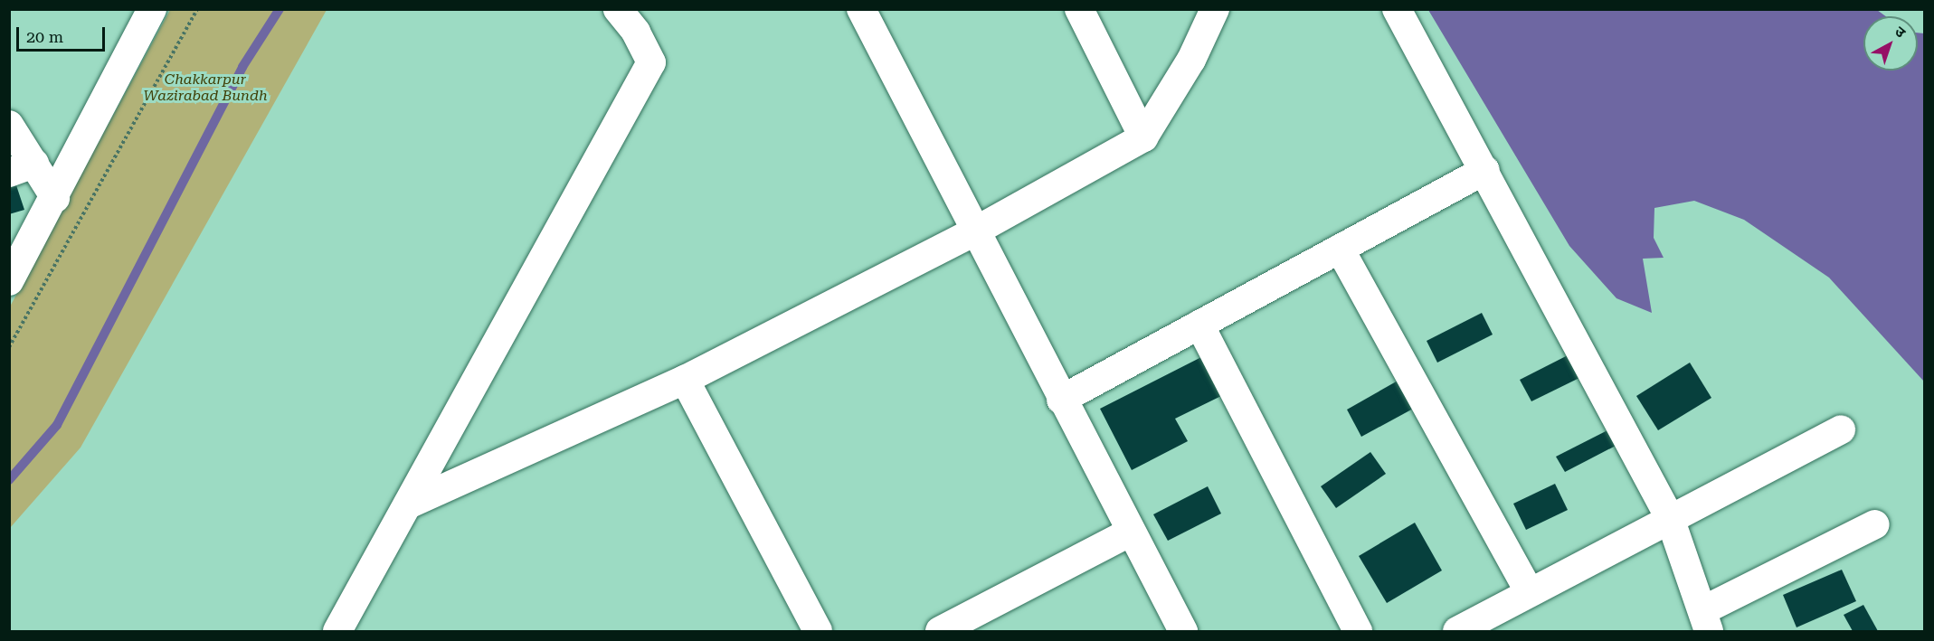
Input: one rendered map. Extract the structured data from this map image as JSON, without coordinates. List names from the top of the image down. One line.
{"parks":["Chakkarpur Wazirabad Bundh"],"scale_bar":"20 m","north":"top right"}
